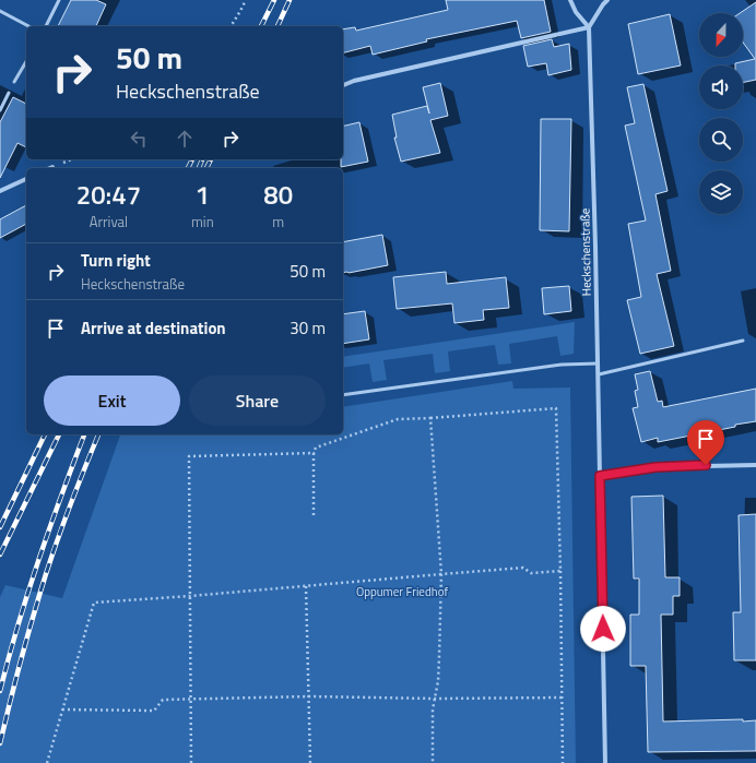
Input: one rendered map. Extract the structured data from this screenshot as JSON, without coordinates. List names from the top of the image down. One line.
{"streets":{"street":["Heckschenstraße"]},"parks":["Oppumer Friedhof"],"north":"bottom","page":{"turn":["50 m","Heckschenstraße"],"eta":["20:47","Arrival","1","min","80","m"],"list":[{"name":"Turn right","note":"Heckschenstraße","value":"50 m"},{"name":"Arrive at destination","value":"30 m"}],"buttons":["Exit","Share"]}}
